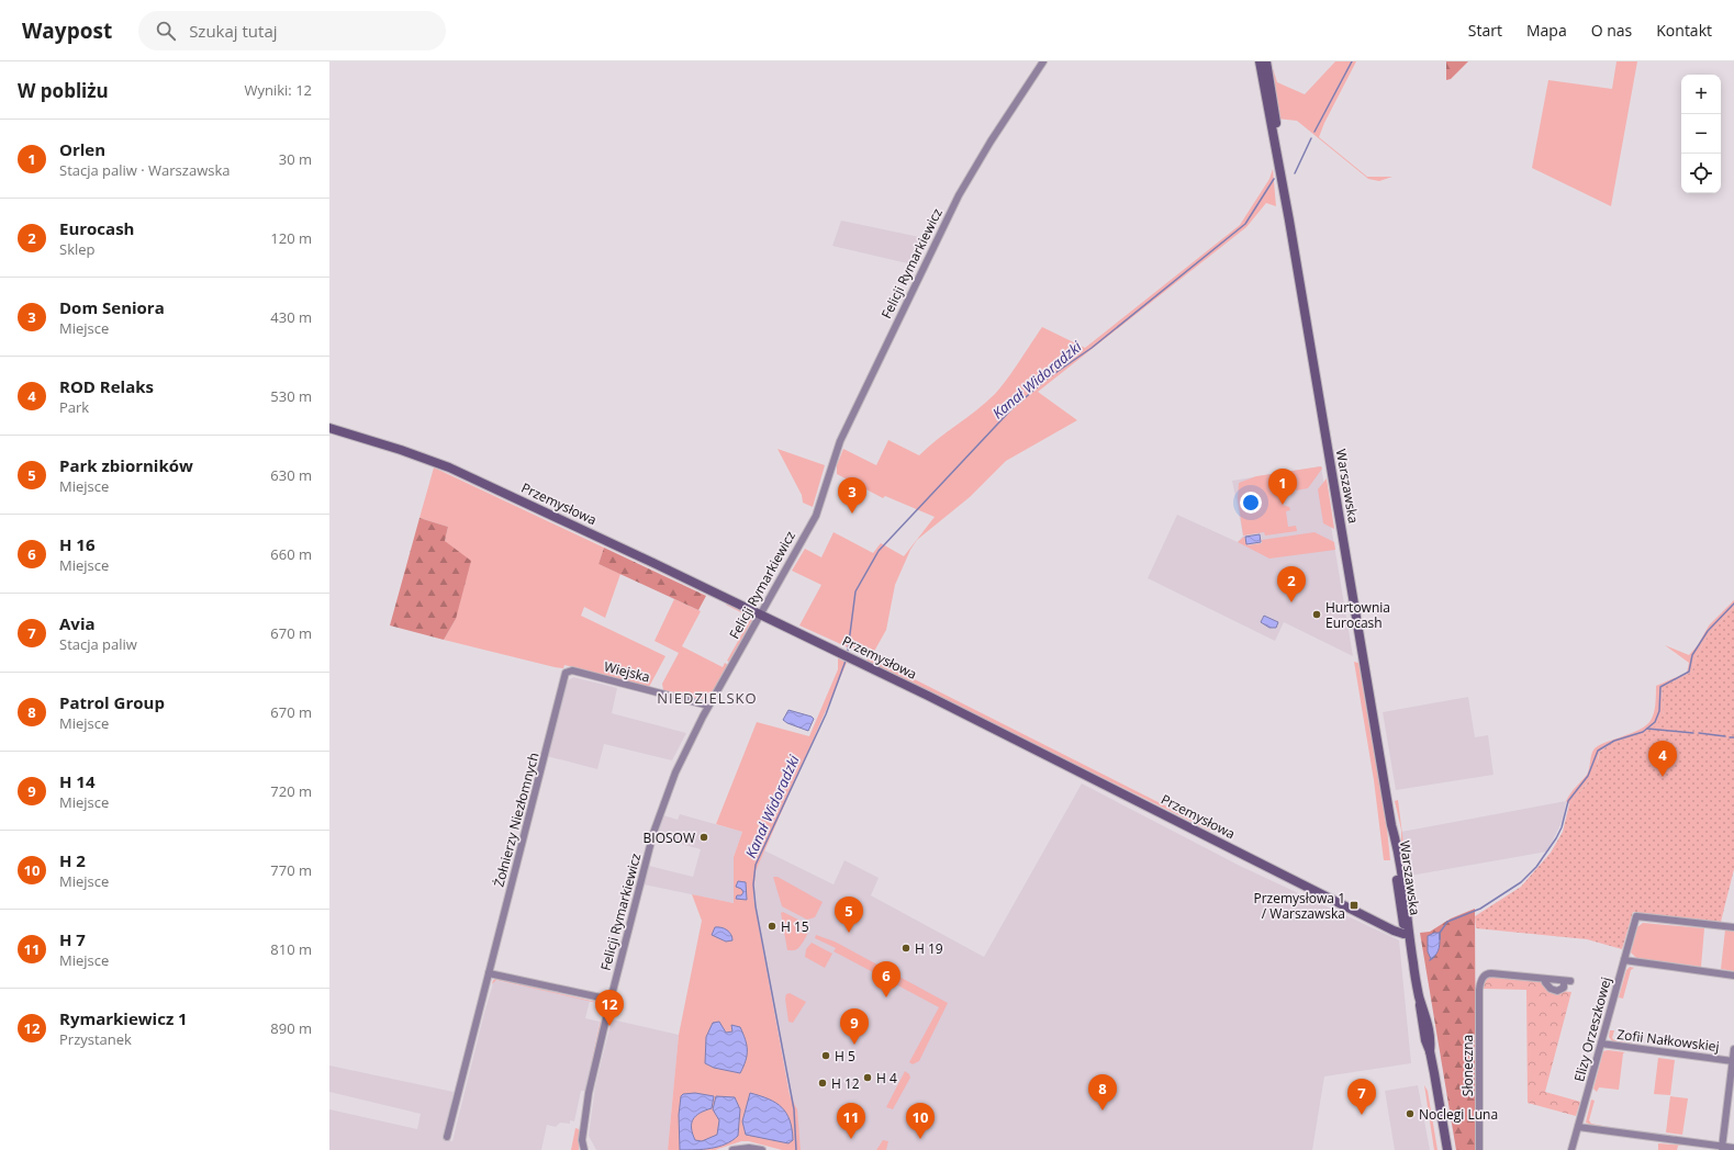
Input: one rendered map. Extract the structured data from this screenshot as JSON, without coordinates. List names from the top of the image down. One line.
{"streets":{"main road":["Warszawska","Przemysłowa"],"street":["Felicji Rymarkiewicz","Wiejska","Żołnierzy Niezłomnych","Elizy Orzeszkowej","Zofii Nałkowskiej","Słoneczna"]},"crossings":[["Felicji Rymarkiewicz","Przemysłowa"],["Felicji Rymarkiewicz","Wiejska"],["Warszawska","Przemysłowa"],["Wiejska","Żołnierzy Niezłomnych"],["Elizy Orzeszkowej","Zofii Nałkowskiej"]],"districts":["NIEDZIELSKO"],"water":["Kanał Widoradzki"],"places":{"other":["Hurtownia Eurocash","BIOSOW","H 15","H 19","H 5","H 4","H 12","Noclegi Luna"],"transit":["Przemysłowa 1 / Warszawska"]},"page":{"header":"Waypost","search":"Szukaj tutaj","nav":["Start","Mapa","O nas","Kontakt"],"heading":["W pobliżu","Wyniki: 12"],"map_buttons":["+","−"],"list":[{"mark":"1","name":"Orlen","note":"Stacja paliw · Warszawska","value":"30 m"},{"mark":"2","name":"Eurocash","note":"Sklep","value":"120 m"},{"mark":"3","name":"Dom Seniora","note":"Miejsce","value":"430 m"},{"mark":"4","name":"ROD Relaks","note":"Park","value":"530 m"},{"mark":"5","name":"Park zbiorników","note":"Miejsce","value":"630 m"},{"mark":"6","name":"H 16","note":"Miejsce","value":"660 m"},{"mark":"7","name":"Avia","note":"Stacja paliw","value":"670 m"},{"mark":"8","name":"Patrol Group","note":"Miejsce","value":"670 m"},{"mark":"9","name":"H 14","note":"Miejsce","value":"720 m"},{"mark":"10","name":"H 2","note":"Miejsce","value":"770 m"},{"mark":"11","name":"H 7","note":"Miejsce","value":"810 m"},{"mark":"12","name":"Rymarkiewicz 1","note":"Przystanek","value":"890 m"}],"pins":["1","3","2","4","5","6","12","9","8","7","10","11"]}}
